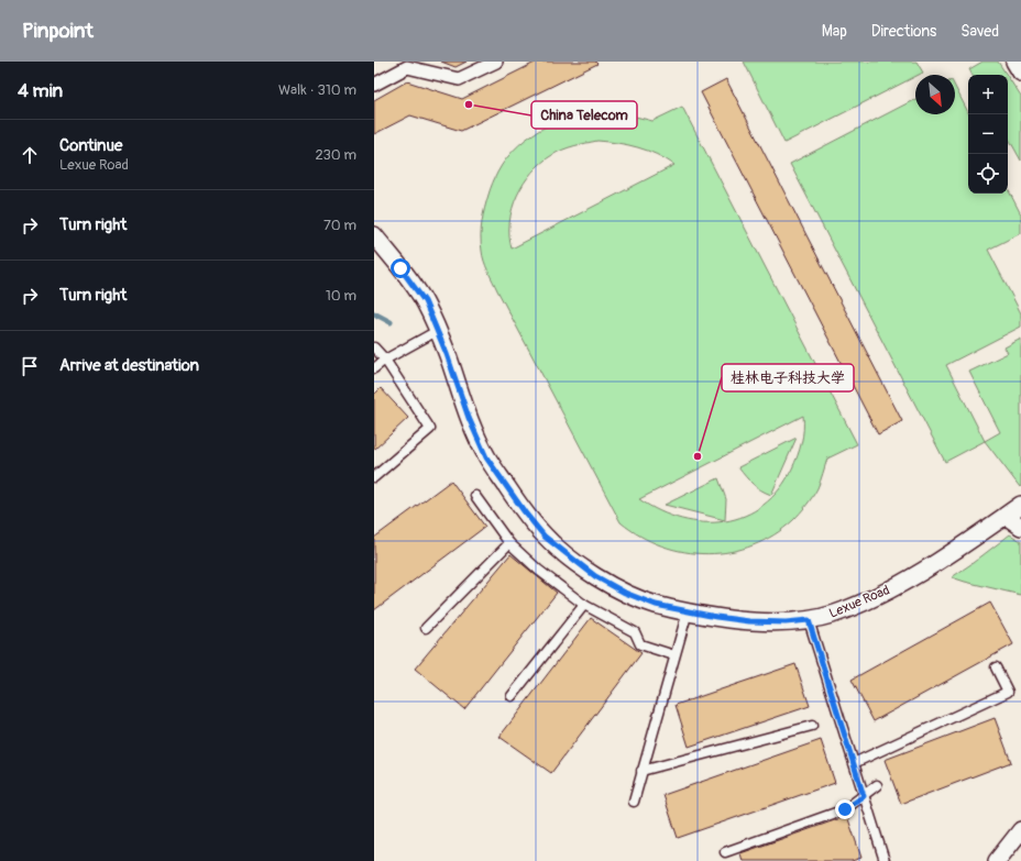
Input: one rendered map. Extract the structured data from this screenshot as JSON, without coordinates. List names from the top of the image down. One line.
{"streets":{"street":["Lexue Road"]},"places":["China Telecom","桂林电子科技大学"],"north":"bottom right","page":{"header":"Pinpoint","nav":["Map","Directions","Saved"],"heading":["4 min","Walk · 310 m"],"map_buttons":["+","−"],"list":[["Continue","Lexue Road","230 m"],["Turn right","70 m"],["Turn right","10 m"],"Arrive at destination"]}}
